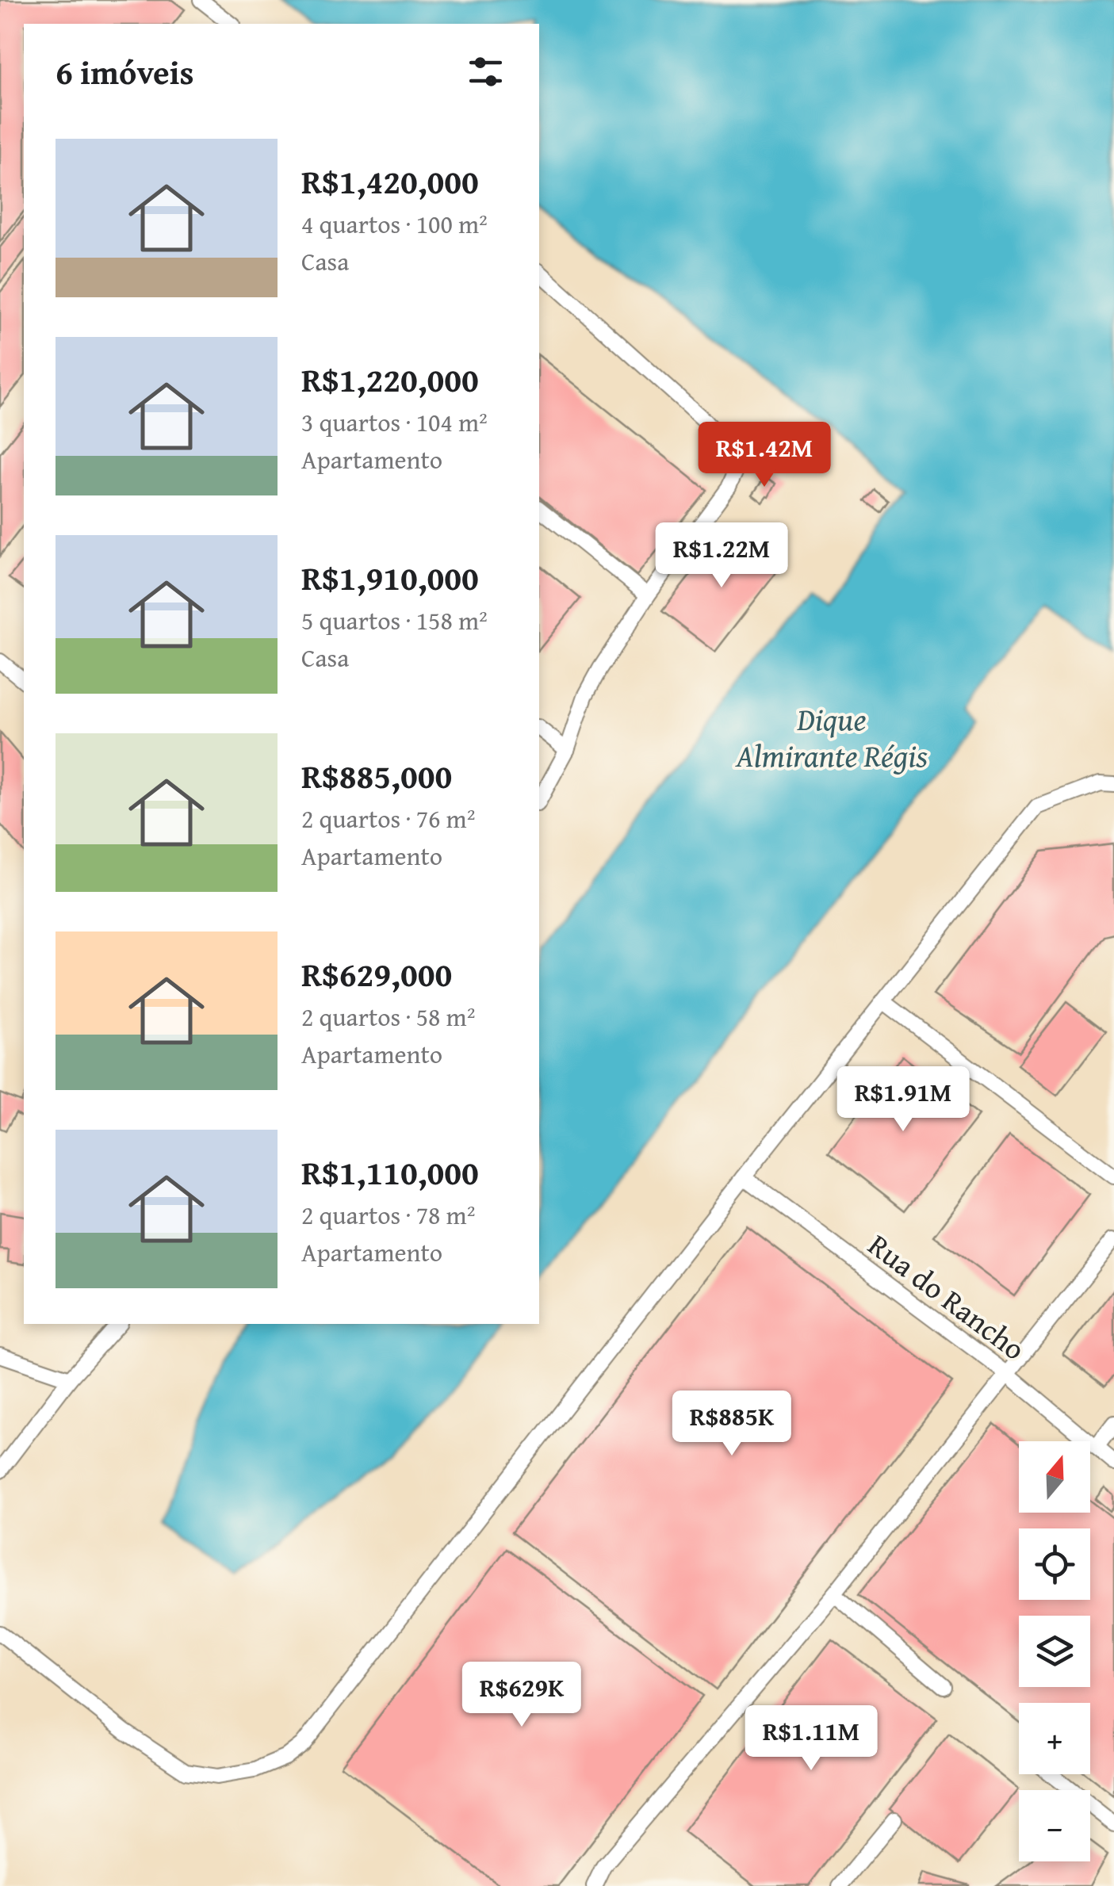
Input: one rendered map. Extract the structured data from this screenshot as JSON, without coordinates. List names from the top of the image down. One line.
{"streets":{"lane":["Rua do Rancho"]},"water":["Dique Almirante Régis"],"north":"top","page":{"heading":"6 imóveis","list":[{"name":"R$1,420,000","note":"4 quartos · 100 m² · Casa"},{"name":"R$1,220,000","note":"3 quartos · 104 m² · Apartamento"},{"name":"R$1,910,000","note":"5 quartos · 158 m² · Casa"},{"name":"R$885,000","note":"2 quartos · 76 m² · Apartamento"},{"name":"R$629,000","note":"2 quartos · 58 m² · Apartamento"},{"name":"R$1,110,000","note":"2 quartos · 78 m² · Apartamento"}],"price":["R$1.42M","R$1.22M","R$1.91M","R$885K","R$629K","R$1.11M"],"map_buttons":["+","−"]}}
